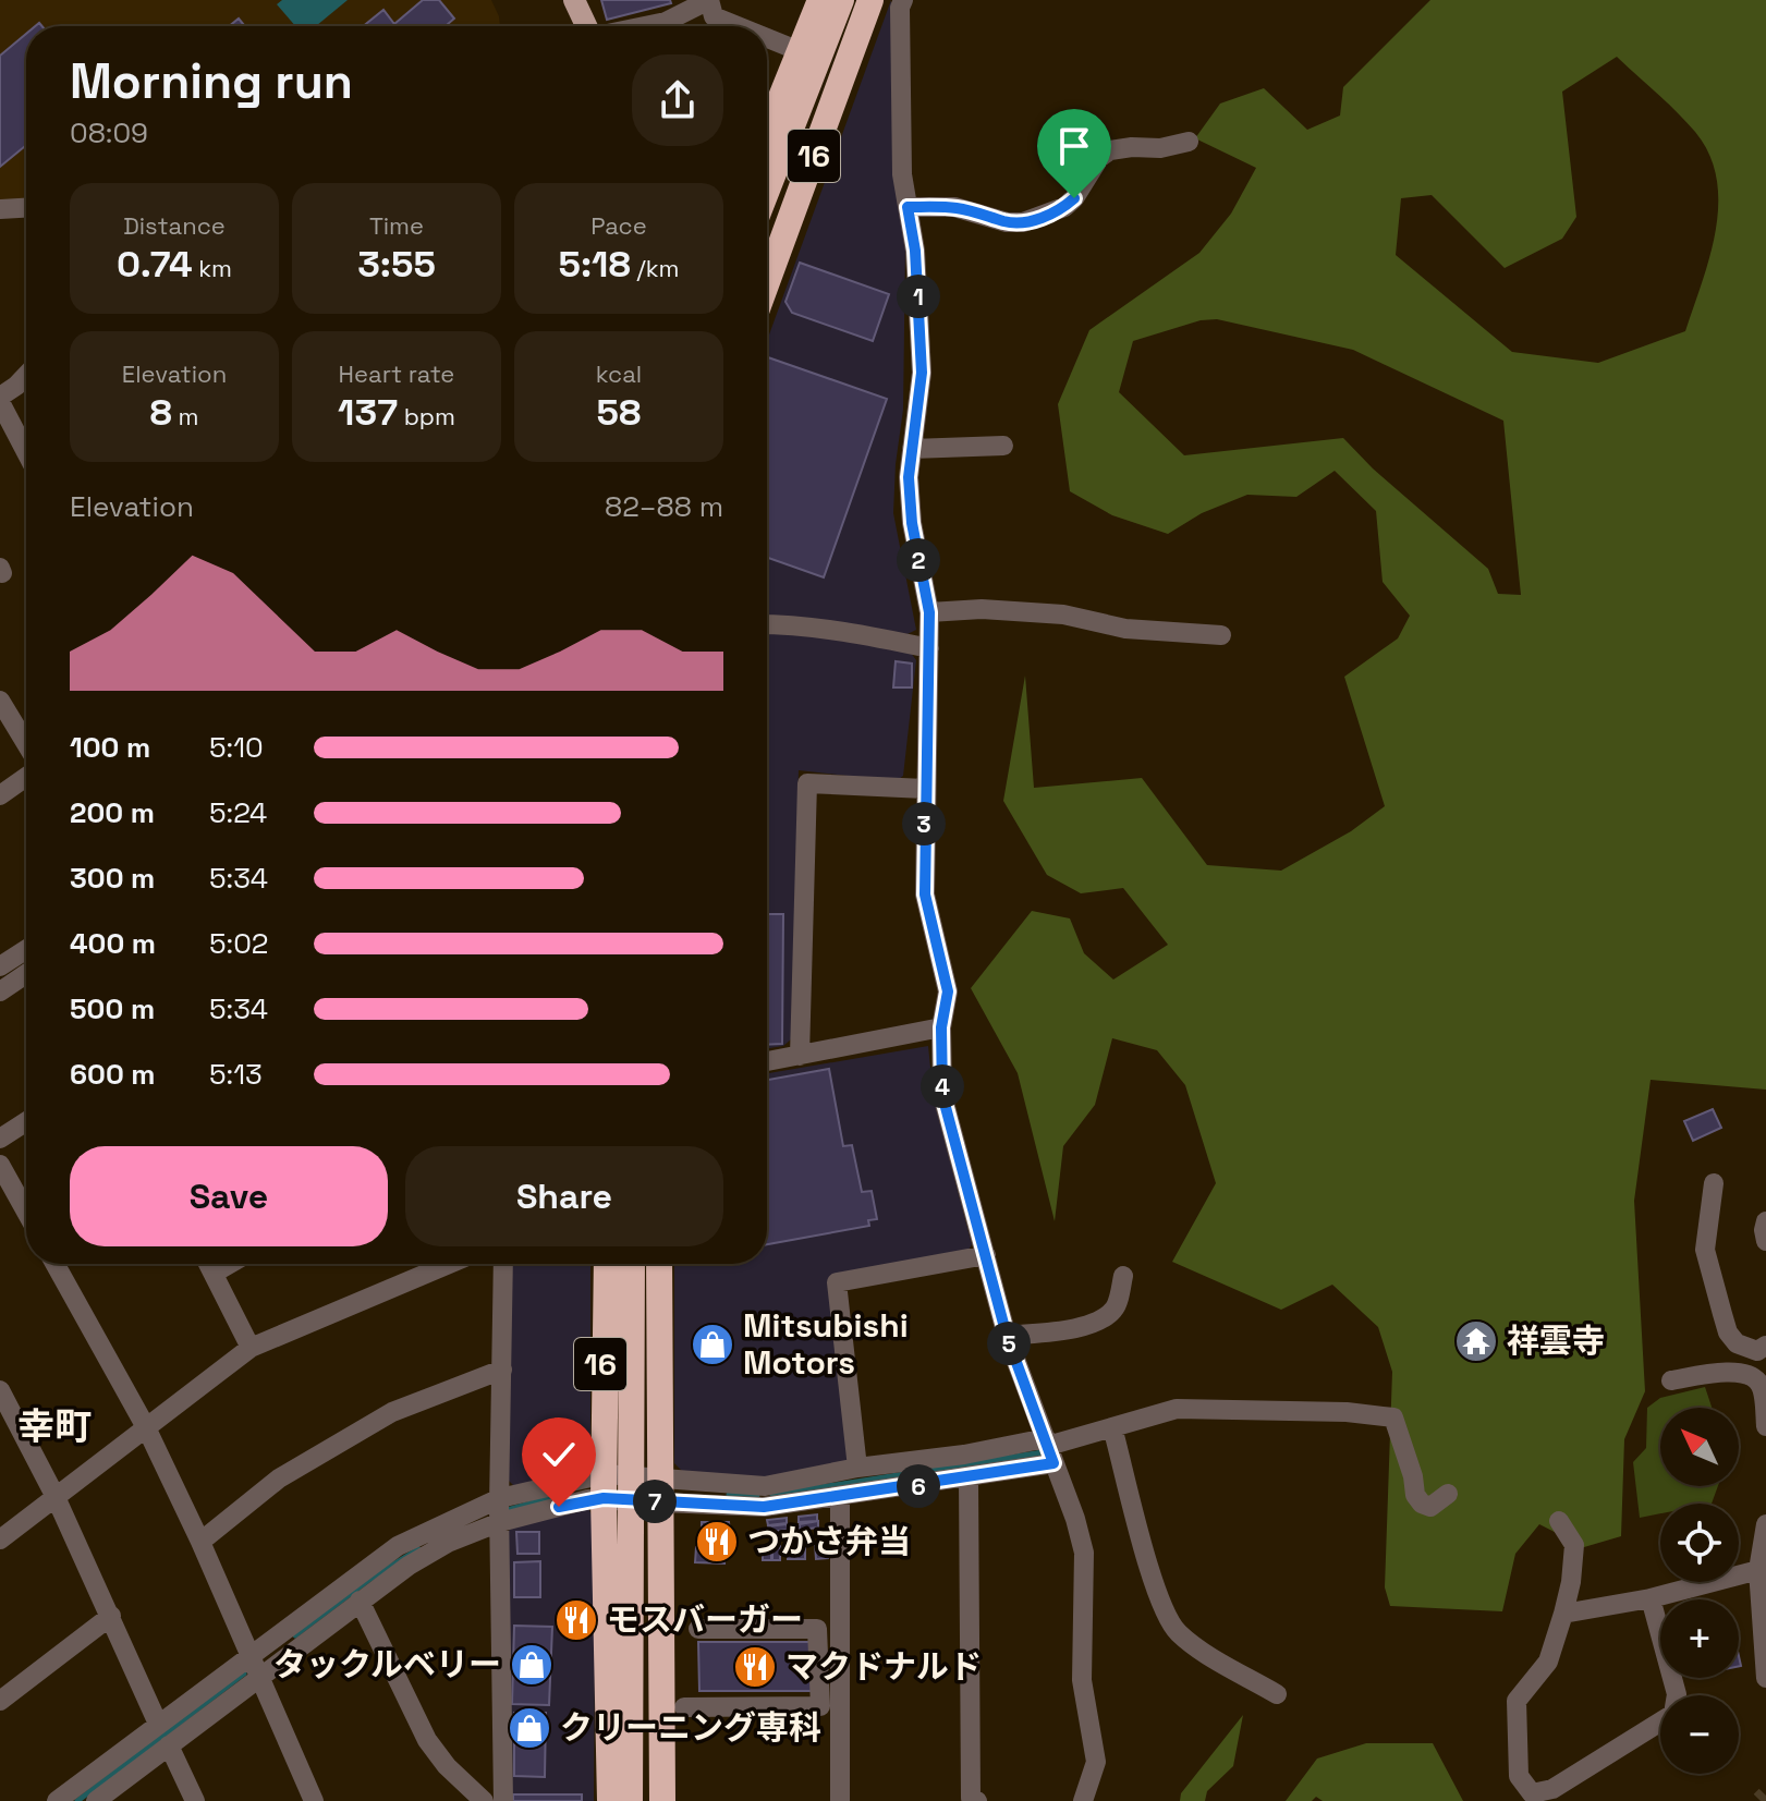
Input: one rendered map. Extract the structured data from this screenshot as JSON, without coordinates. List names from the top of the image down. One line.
{"streets":{"highway":["16"]},"districts":["幸町"],"places":{"temple":["祥雲寺"],"shop":["Mitsubishi Motors","タックルベリー","クリーニング専科"],"restaurant":["つかさ弁当","モスバーガー","マクドナルド"]},"north":"top left","page":{"heading":["Morning run","08:09"],"stats":[["Distance","0.74 km"],["Time","3:55"],["Pace","5:18 /km"],["Elevation","8 m"],["Heart rate","137 bpm"],["kcal","58"]],"pins":["1","2","3","4","5","6","7"],"chart":["Elevation","82–88 m"],"list":[{"name":"100 m","note":"5:10"},{"name":"200 m","note":"5:24"},{"name":"300 m","note":"5:34"},{"name":"400 m","note":"5:02"},{"name":"500 m","note":"5:34"},{"name":"600 m","note":"5:13"}],"buttons":["Save","Share"],"map_buttons":["+","−"]}}
